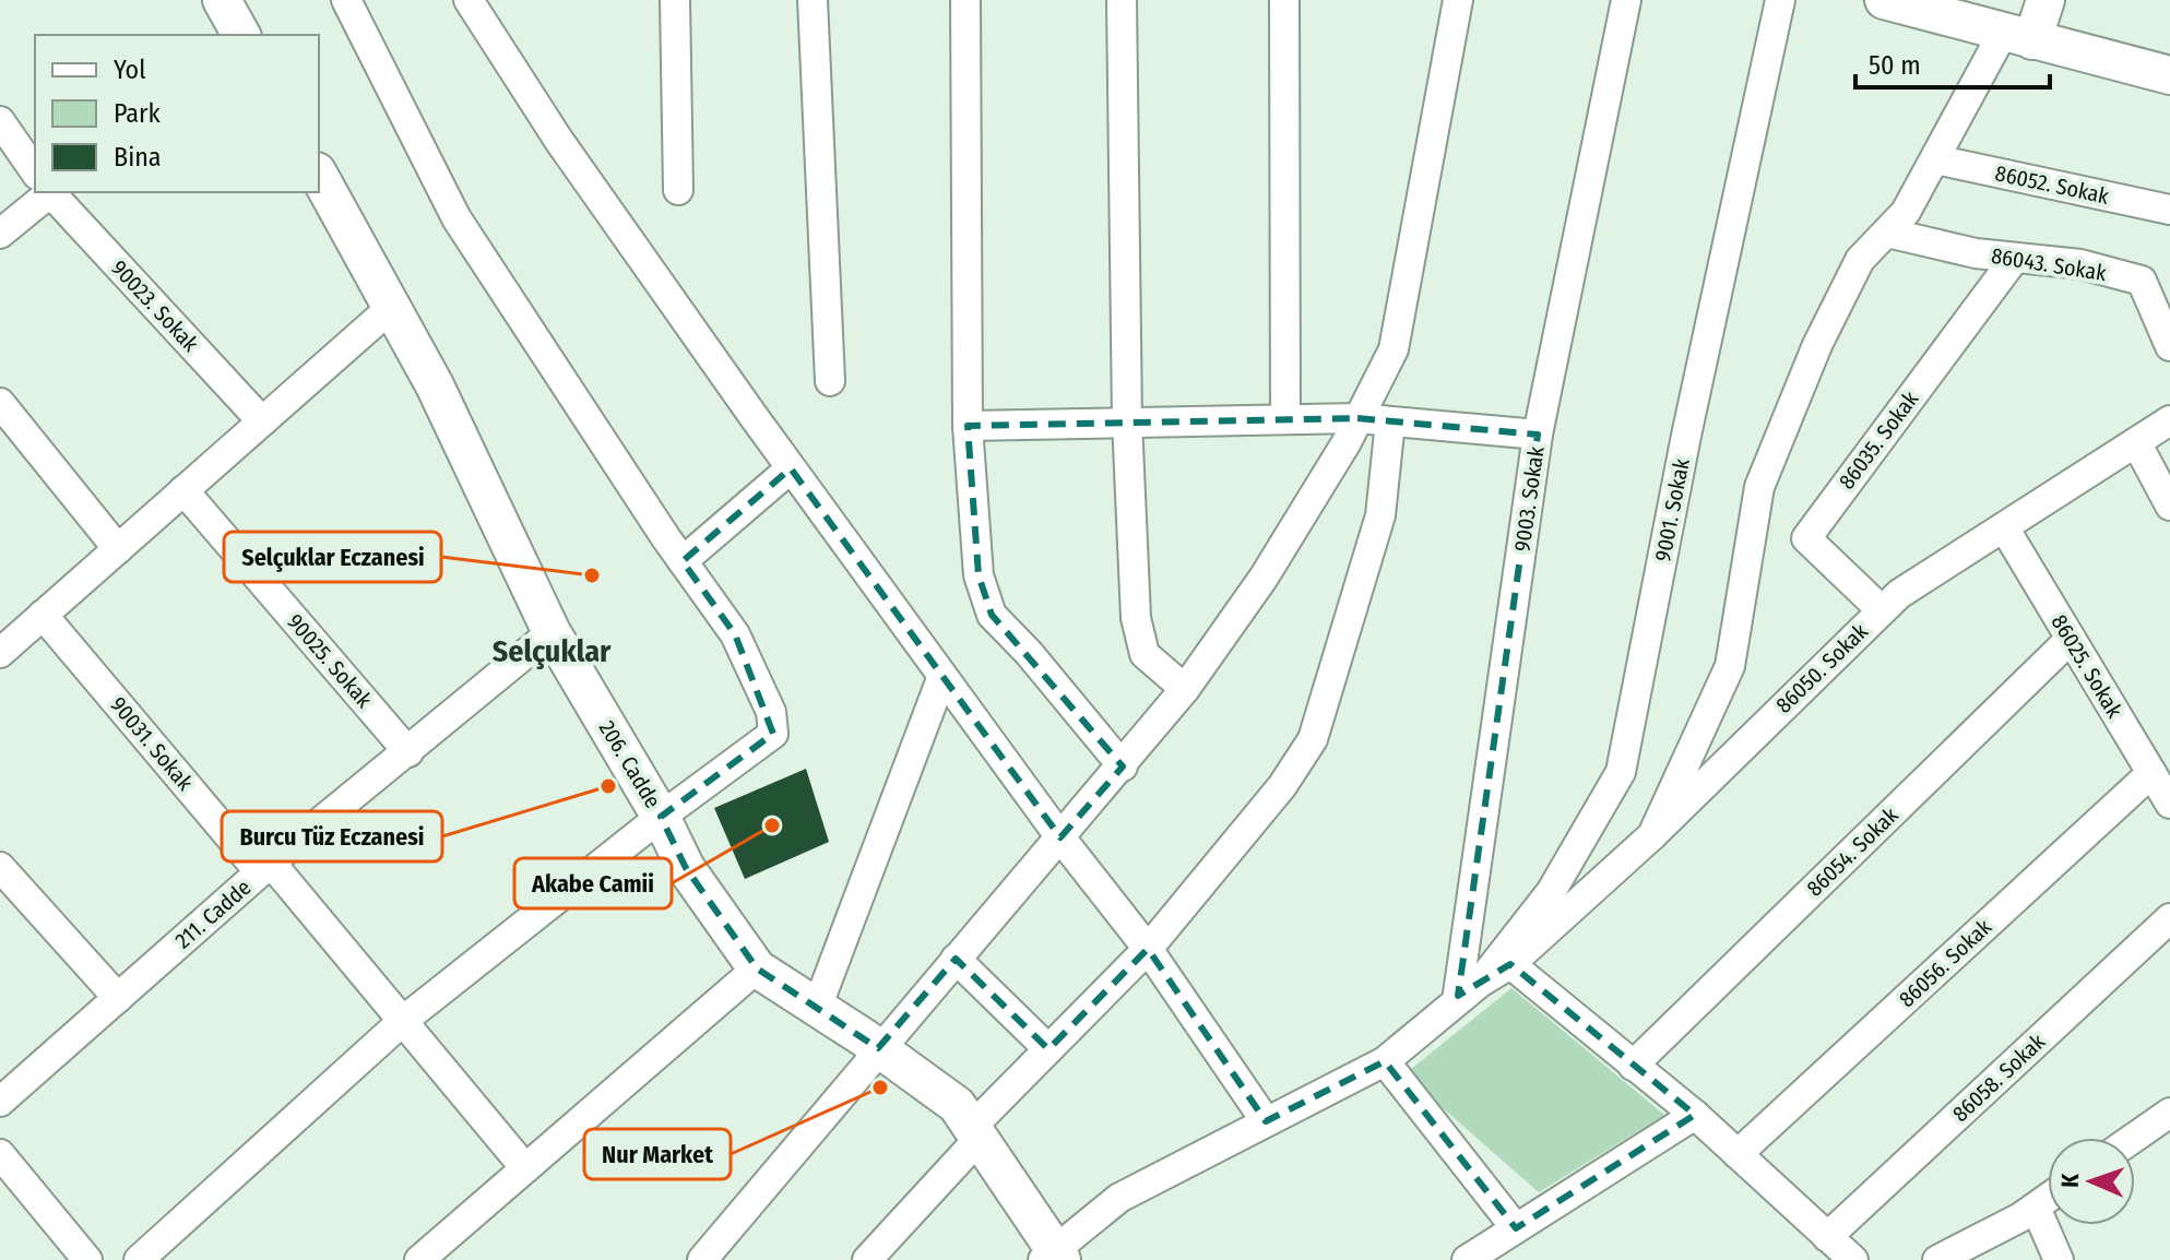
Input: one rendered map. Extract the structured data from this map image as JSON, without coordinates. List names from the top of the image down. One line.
{"streets":{"street":["86052. Sokak","86043. Sokak","90023. Sokak","86035. Sokak","9003. Sokak","9001. Sokak","90025. Sokak","86025. Sokak","86050. Sokak","90031. Sokak","206. Cadde","86054. Sokak","211. Cadde","86056. Sokak","86058. Sokak"]},"crossings":[["86043. Sokak","86035. Sokak"],["86035. Sokak","86050. Sokak"],["9001. Sokak","86050. Sokak"],["90025. Sokak","211. Cadde"],["86025. Sokak","86050. Sokak"],["86025. Sokak","86054. Sokak"],["86025. Sokak","86056. Sokak"],["90031. Sokak","211. Cadde"],["206. Cadde","211. Cadde"]],"districts":["Selçuklar"],"places":["Selçuklar Eczanesi","Burcu Tüz Eczanesi","Akabe Camii","Nur Market"],"legend":["Yol","Park","Bina"],"scale_bar":"50 m","north":"left"}
